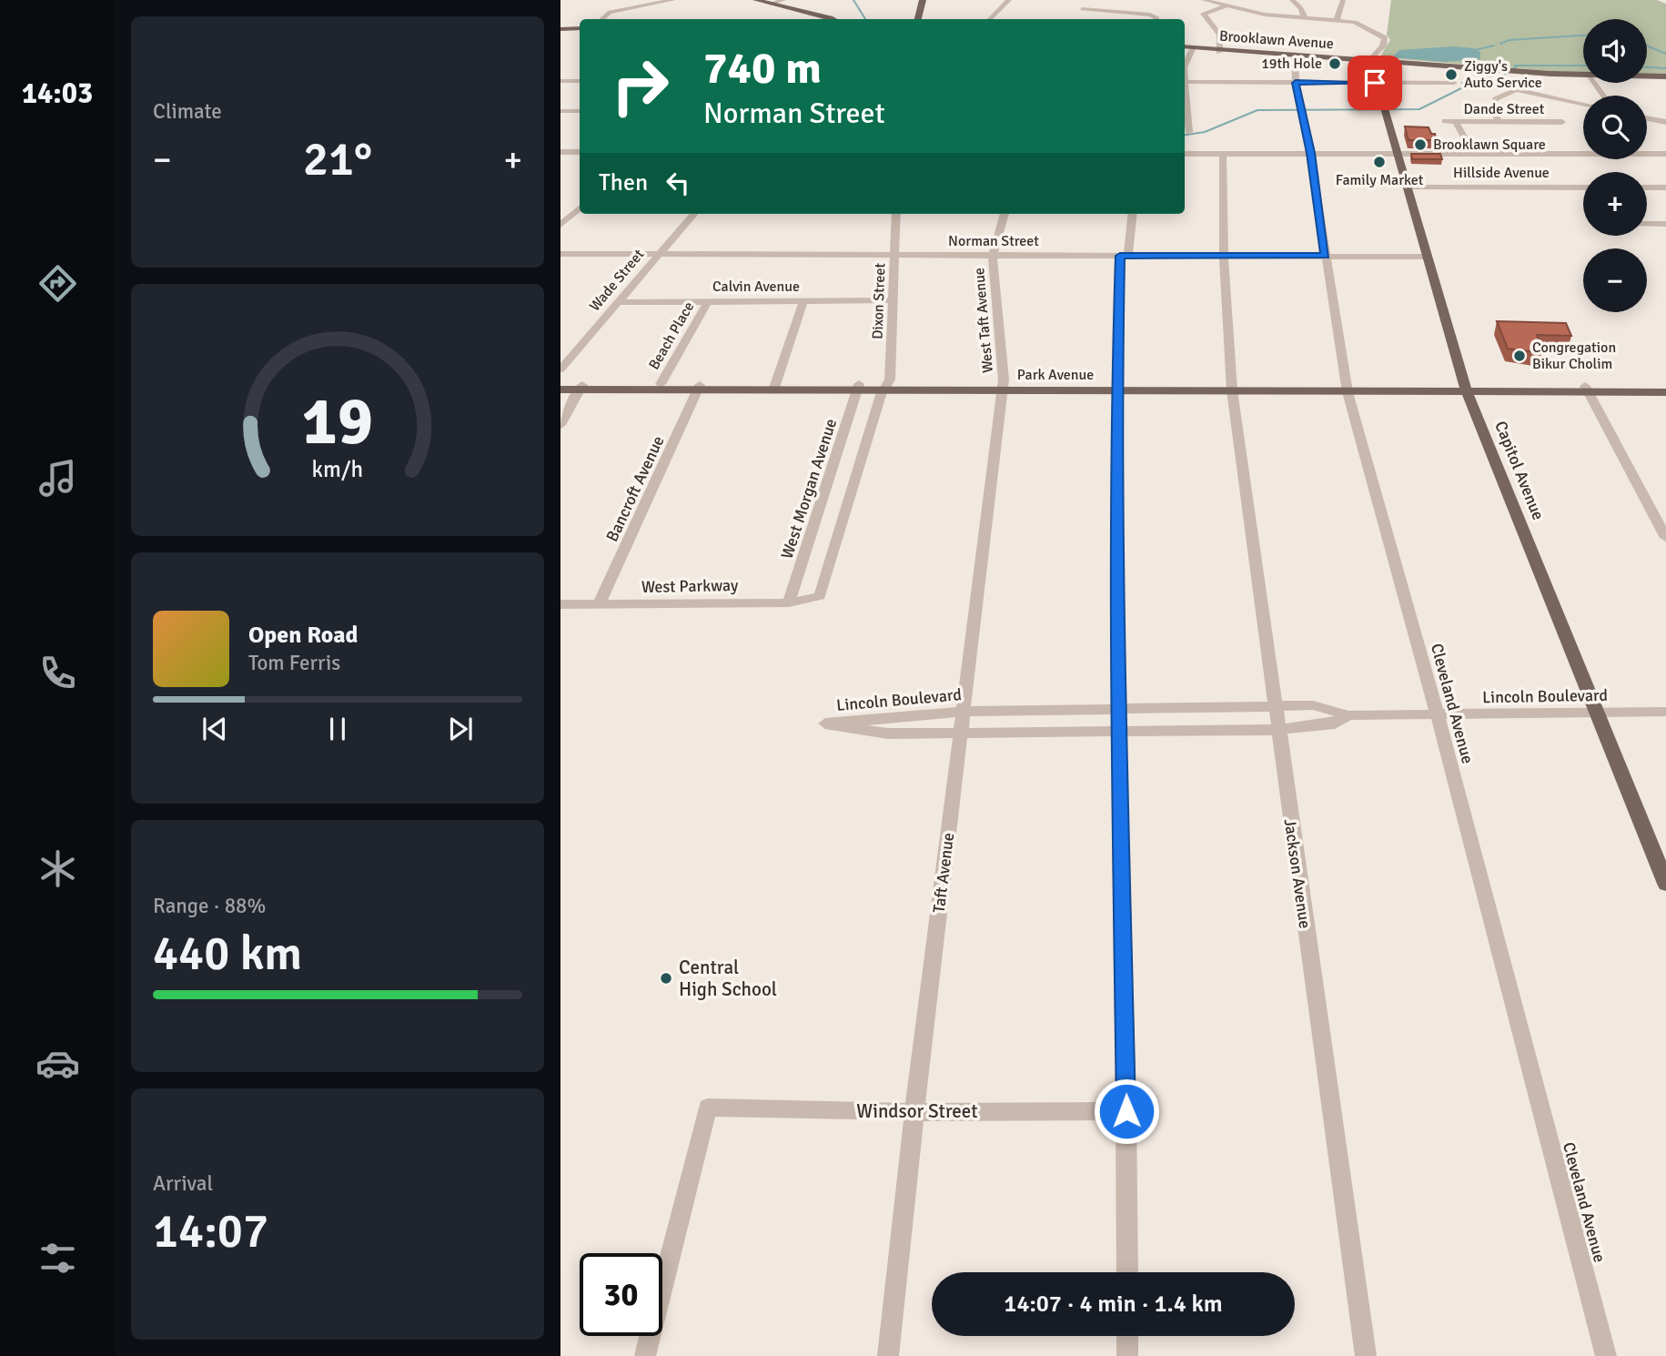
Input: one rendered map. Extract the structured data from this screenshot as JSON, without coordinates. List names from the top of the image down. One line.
{"streets":{"main road":["Brooklawn Avenue","Park Avenue","Capitol Avenue"],"street":["Dande Street","Hillside Avenue","Norman Street","Wade Street","Calvin Avenue","Dixon Street","West Taft Avenue","Beach Place","Bancroft Avenue","West Morgan Avenue","West Parkway","Lincoln Boulevard","Cleveland Avenue","Taft Avenue","Jackson Avenue","Windsor Street"]},"crossings":[["Brooklawn Avenue","Capitol Avenue"],["Brooklawn Avenue","Cleveland Avenue"],["Hillside Avenue","Capitol Avenue"],["Norman Street","Wade Street"],["Norman Street","Dixon Street"],["Norman Street","West Taft Avenue"],["Norman Street","Capitol Avenue"],["Norman Street","Cleveland Avenue"],["Norman Street","Jackson Avenue"],["Wade Street","Calvin Avenue"],["Calvin Avenue","Dixon Street"],["Calvin Avenue","Beach Place"],["Dixon Street","Park Avenue"],["Dixon Street","West Parkway"],["West Taft Avenue","Park Avenue"],["West Taft Avenue","Taft Avenue"],["Beach Place","Park Avenue"],["Park Avenue","Capitol Avenue"],["Park Avenue","Bancroft Avenue"],["Park Avenue","West Morgan Avenue"],["Park Avenue","West Parkway"],["Park Avenue","Cleveland Avenue"],["Park Avenue","Taft Avenue"],["Park Avenue","Jackson Avenue"],["Capitol Avenue","Lincoln Boulevard"],["Bancroft Avenue","West Parkway"],["West Morgan Avenue","West Parkway"],["Lincoln Boulevard","Cleveland Avenue"],["Lincoln Boulevard","Taft Avenue"],["Lincoln Boulevard","Jackson Avenue"],["Taft Avenue","Windsor Street"]],"places":["19th Hole","Ziggy's Auto Service","Brooklawn Square","Family Market","Congregation Bikur Cholim","Central High School"],"page":{"tabs":"14:03","tile":["Climate",["Range · 88%","440 km"],["Arrival","14:07"]],"map_buttons":["+","−"],"turn":["740 m","Norman Street"],"heat":["−","21°","+"],"then":"Then","song":["Open Road","Tom Ferris"],"limit":"30","trip":"14:07 · 4 min · 1.4 km","gauge":["19","km/h"]}}
